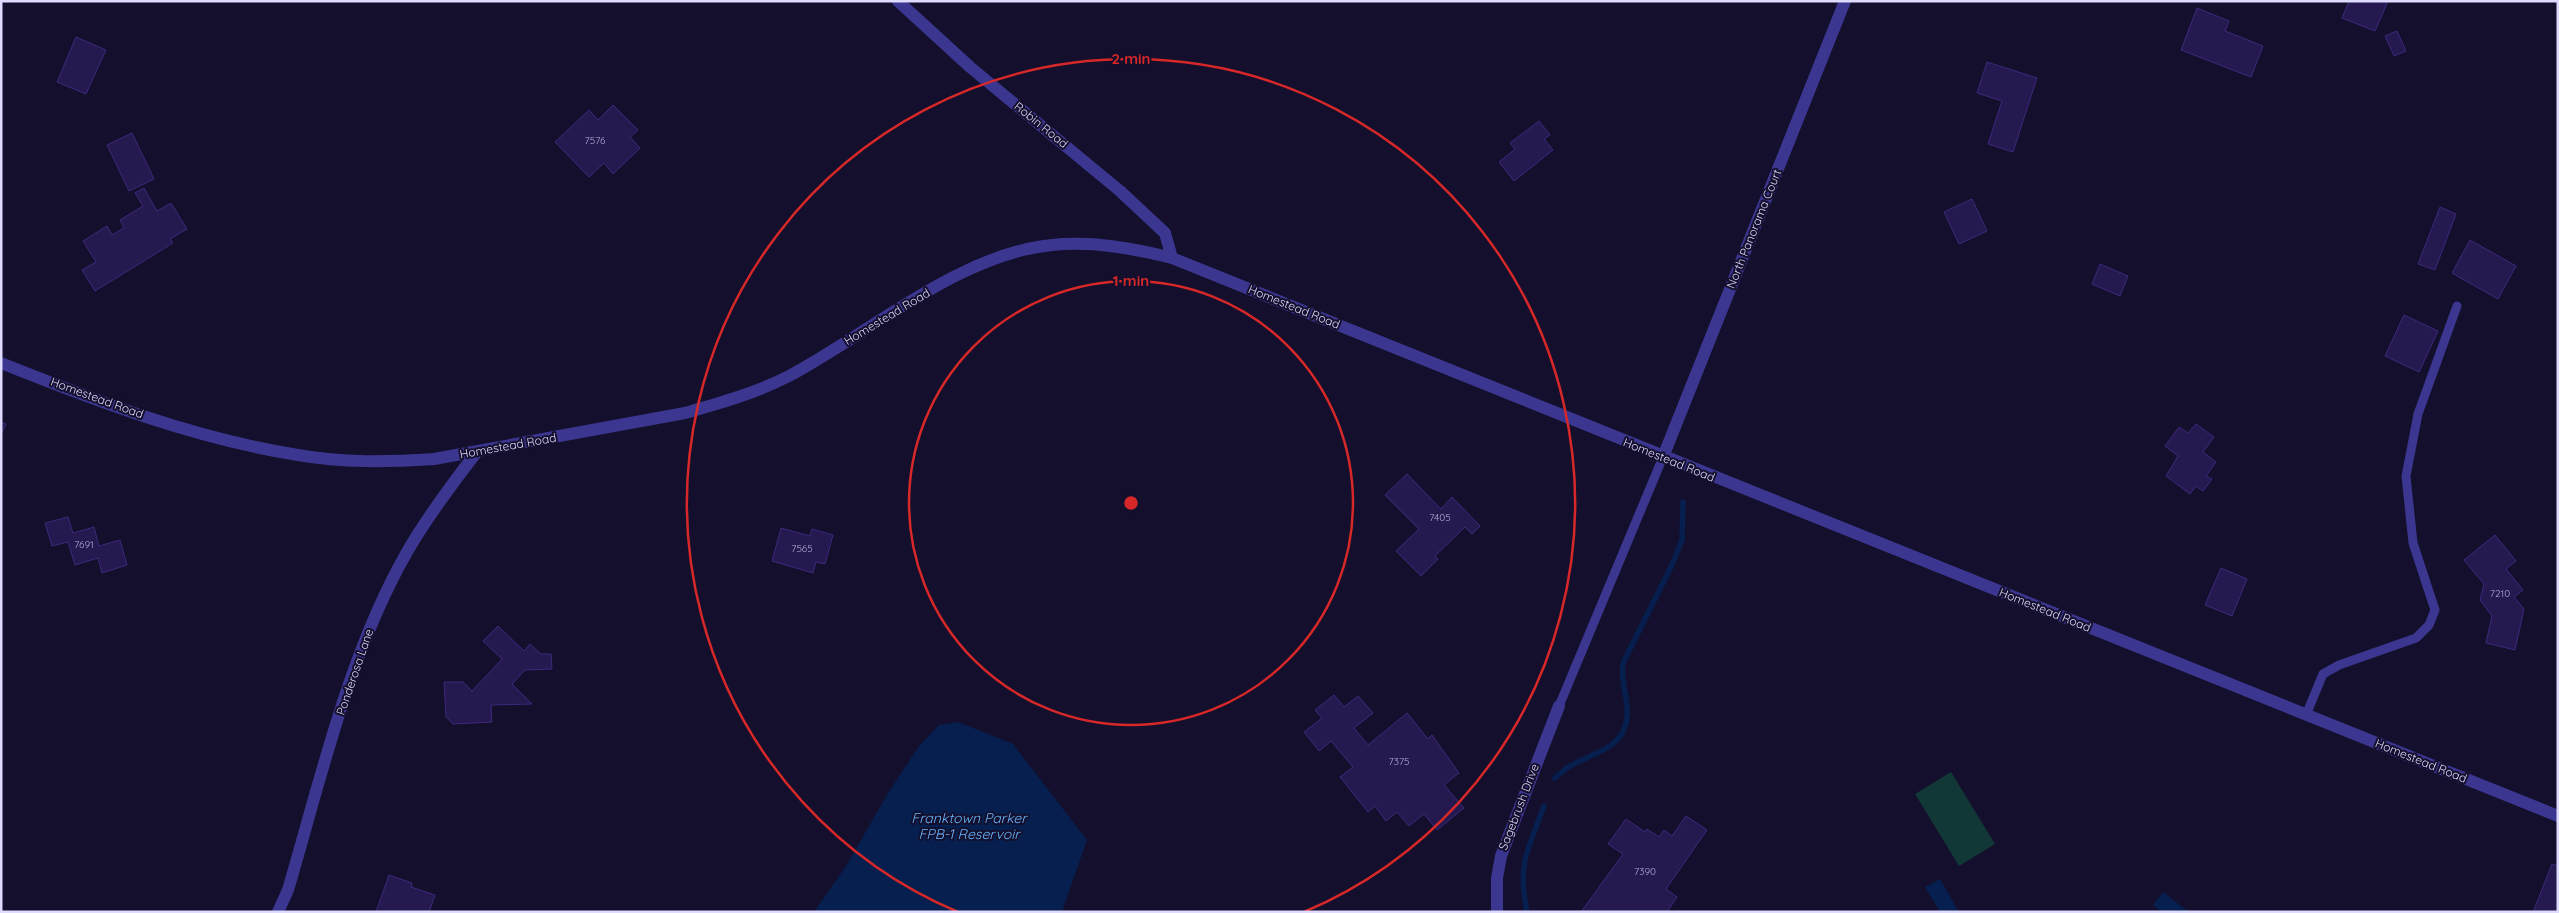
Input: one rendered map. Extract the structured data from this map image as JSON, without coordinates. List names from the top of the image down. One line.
{"streets":{"street":["Robin Road","North Panorama Court","Homestead Road","Ponderosa Lane","Sagebrush Drive"]},"crossings":[["Robin Road","Homestead Road"],["North Panorama Court","Homestead Road"],["Homestead Road","Ponderosa Lane"]],"water":["Franktown Parker FPB-1 Reservoir"],"house_numbers":["7576","7405","7691","7565","7210","7375","7390"],"rings":["2 min","1 min"]}
